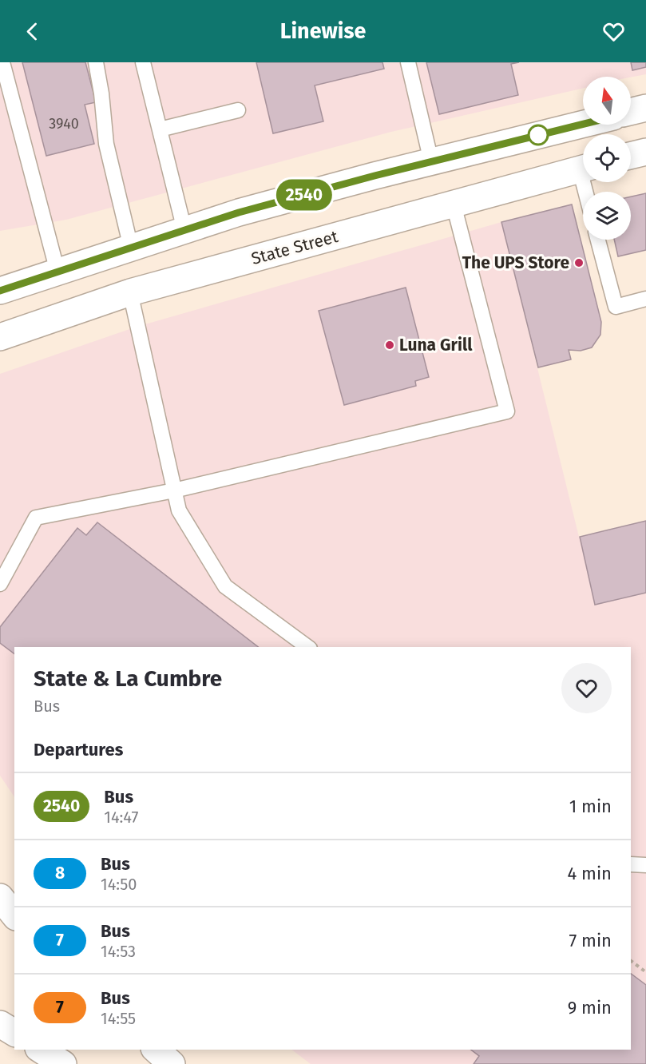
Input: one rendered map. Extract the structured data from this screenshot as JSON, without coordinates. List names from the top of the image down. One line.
{"streets":{"main road":["State Street"]},"places":["The UPS Store","Luna Grill"],"lines":["bus line 2540"],"house_numbers":["3940"],"north":"top","page":{"header":"Linewise","on_map":"2540","heading":[["State & La Cumbre","Bus"],"Departures"],"list":[{"mark":"2540","name":"Bus","note":"14:47","value":"1 min"},{"mark":"8","name":"Bus","note":"14:50","value":"4 min"},{"mark":"7","name":"Bus","note":"14:53","value":"7 min"},{"mark":"7","name":"Bus","note":"14:55","value":"9 min"}]}}
